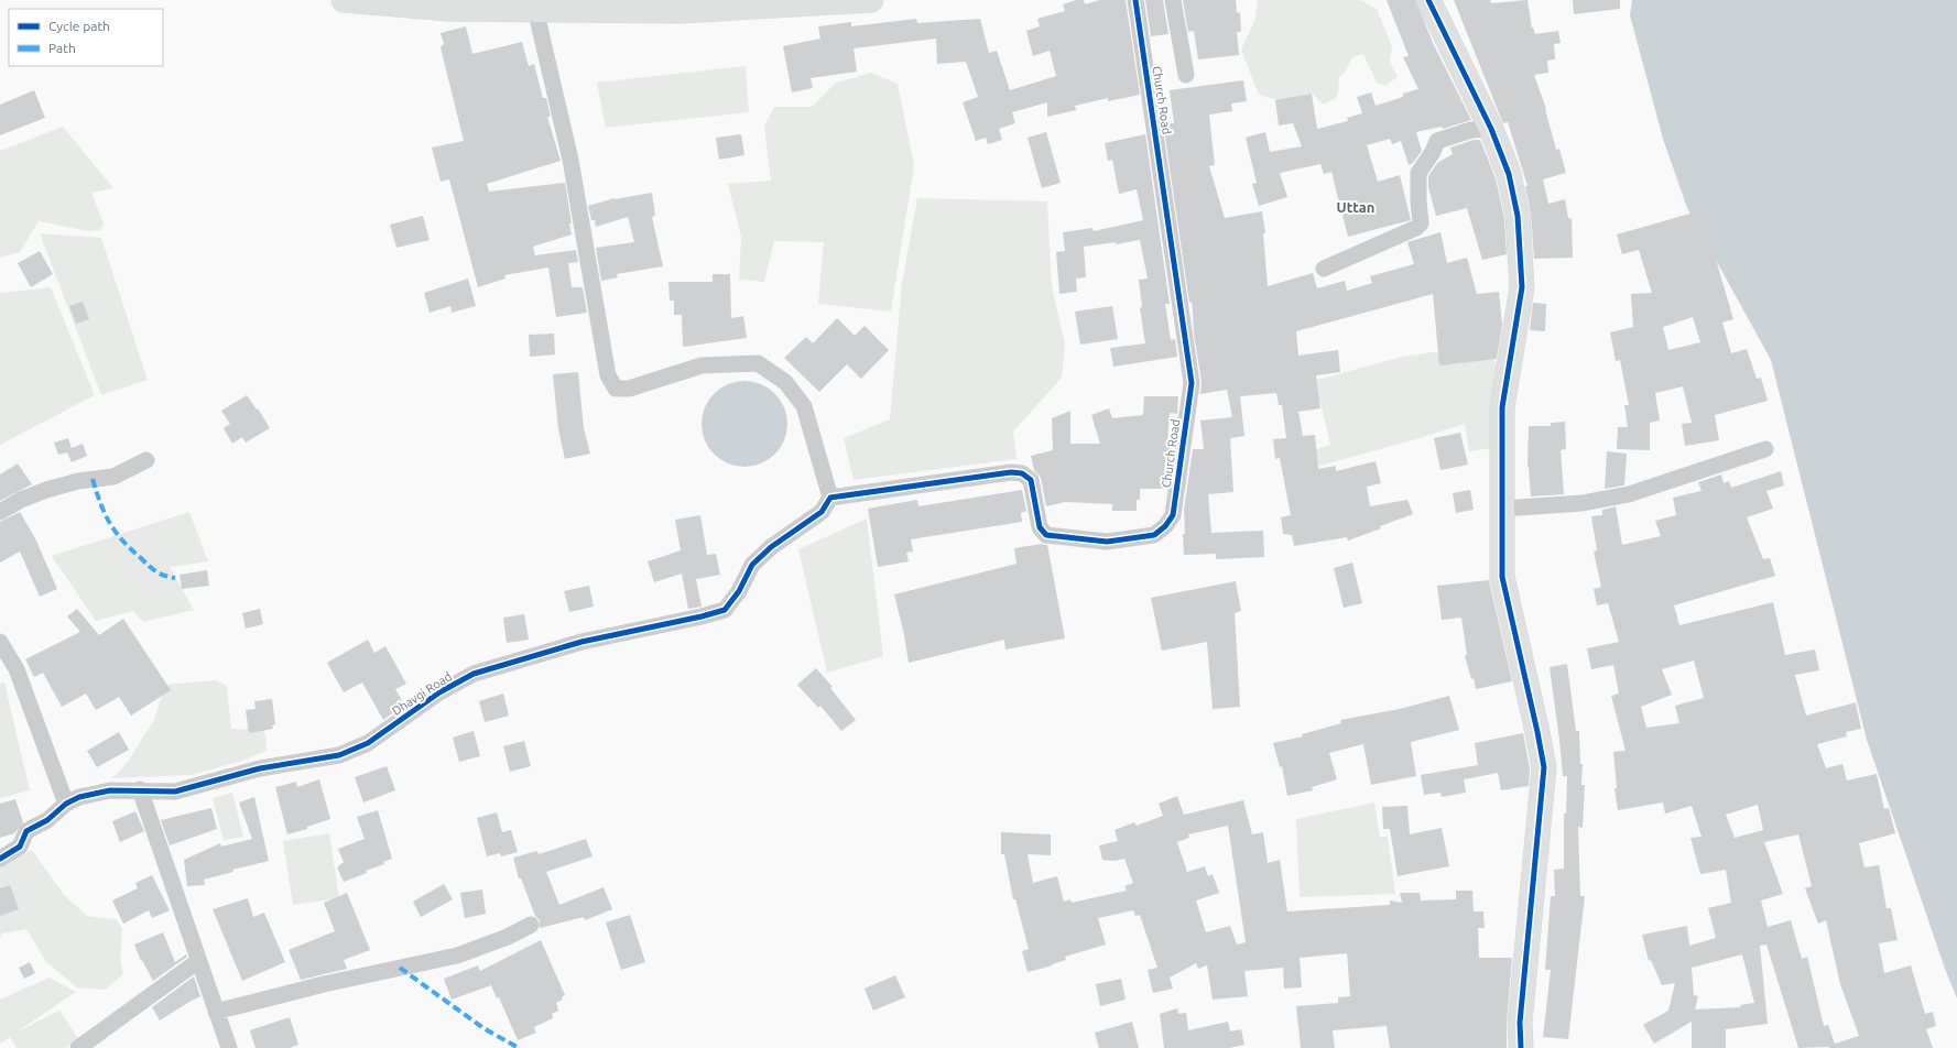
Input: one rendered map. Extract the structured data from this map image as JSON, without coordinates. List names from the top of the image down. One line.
{"streets":{"street":["Church Road","Dhavgi Road"]},"crossings":[["Church Road","Dhavgi Road"]],"districts":["Uttan"],"legend":["Cycle path","Path"]}
